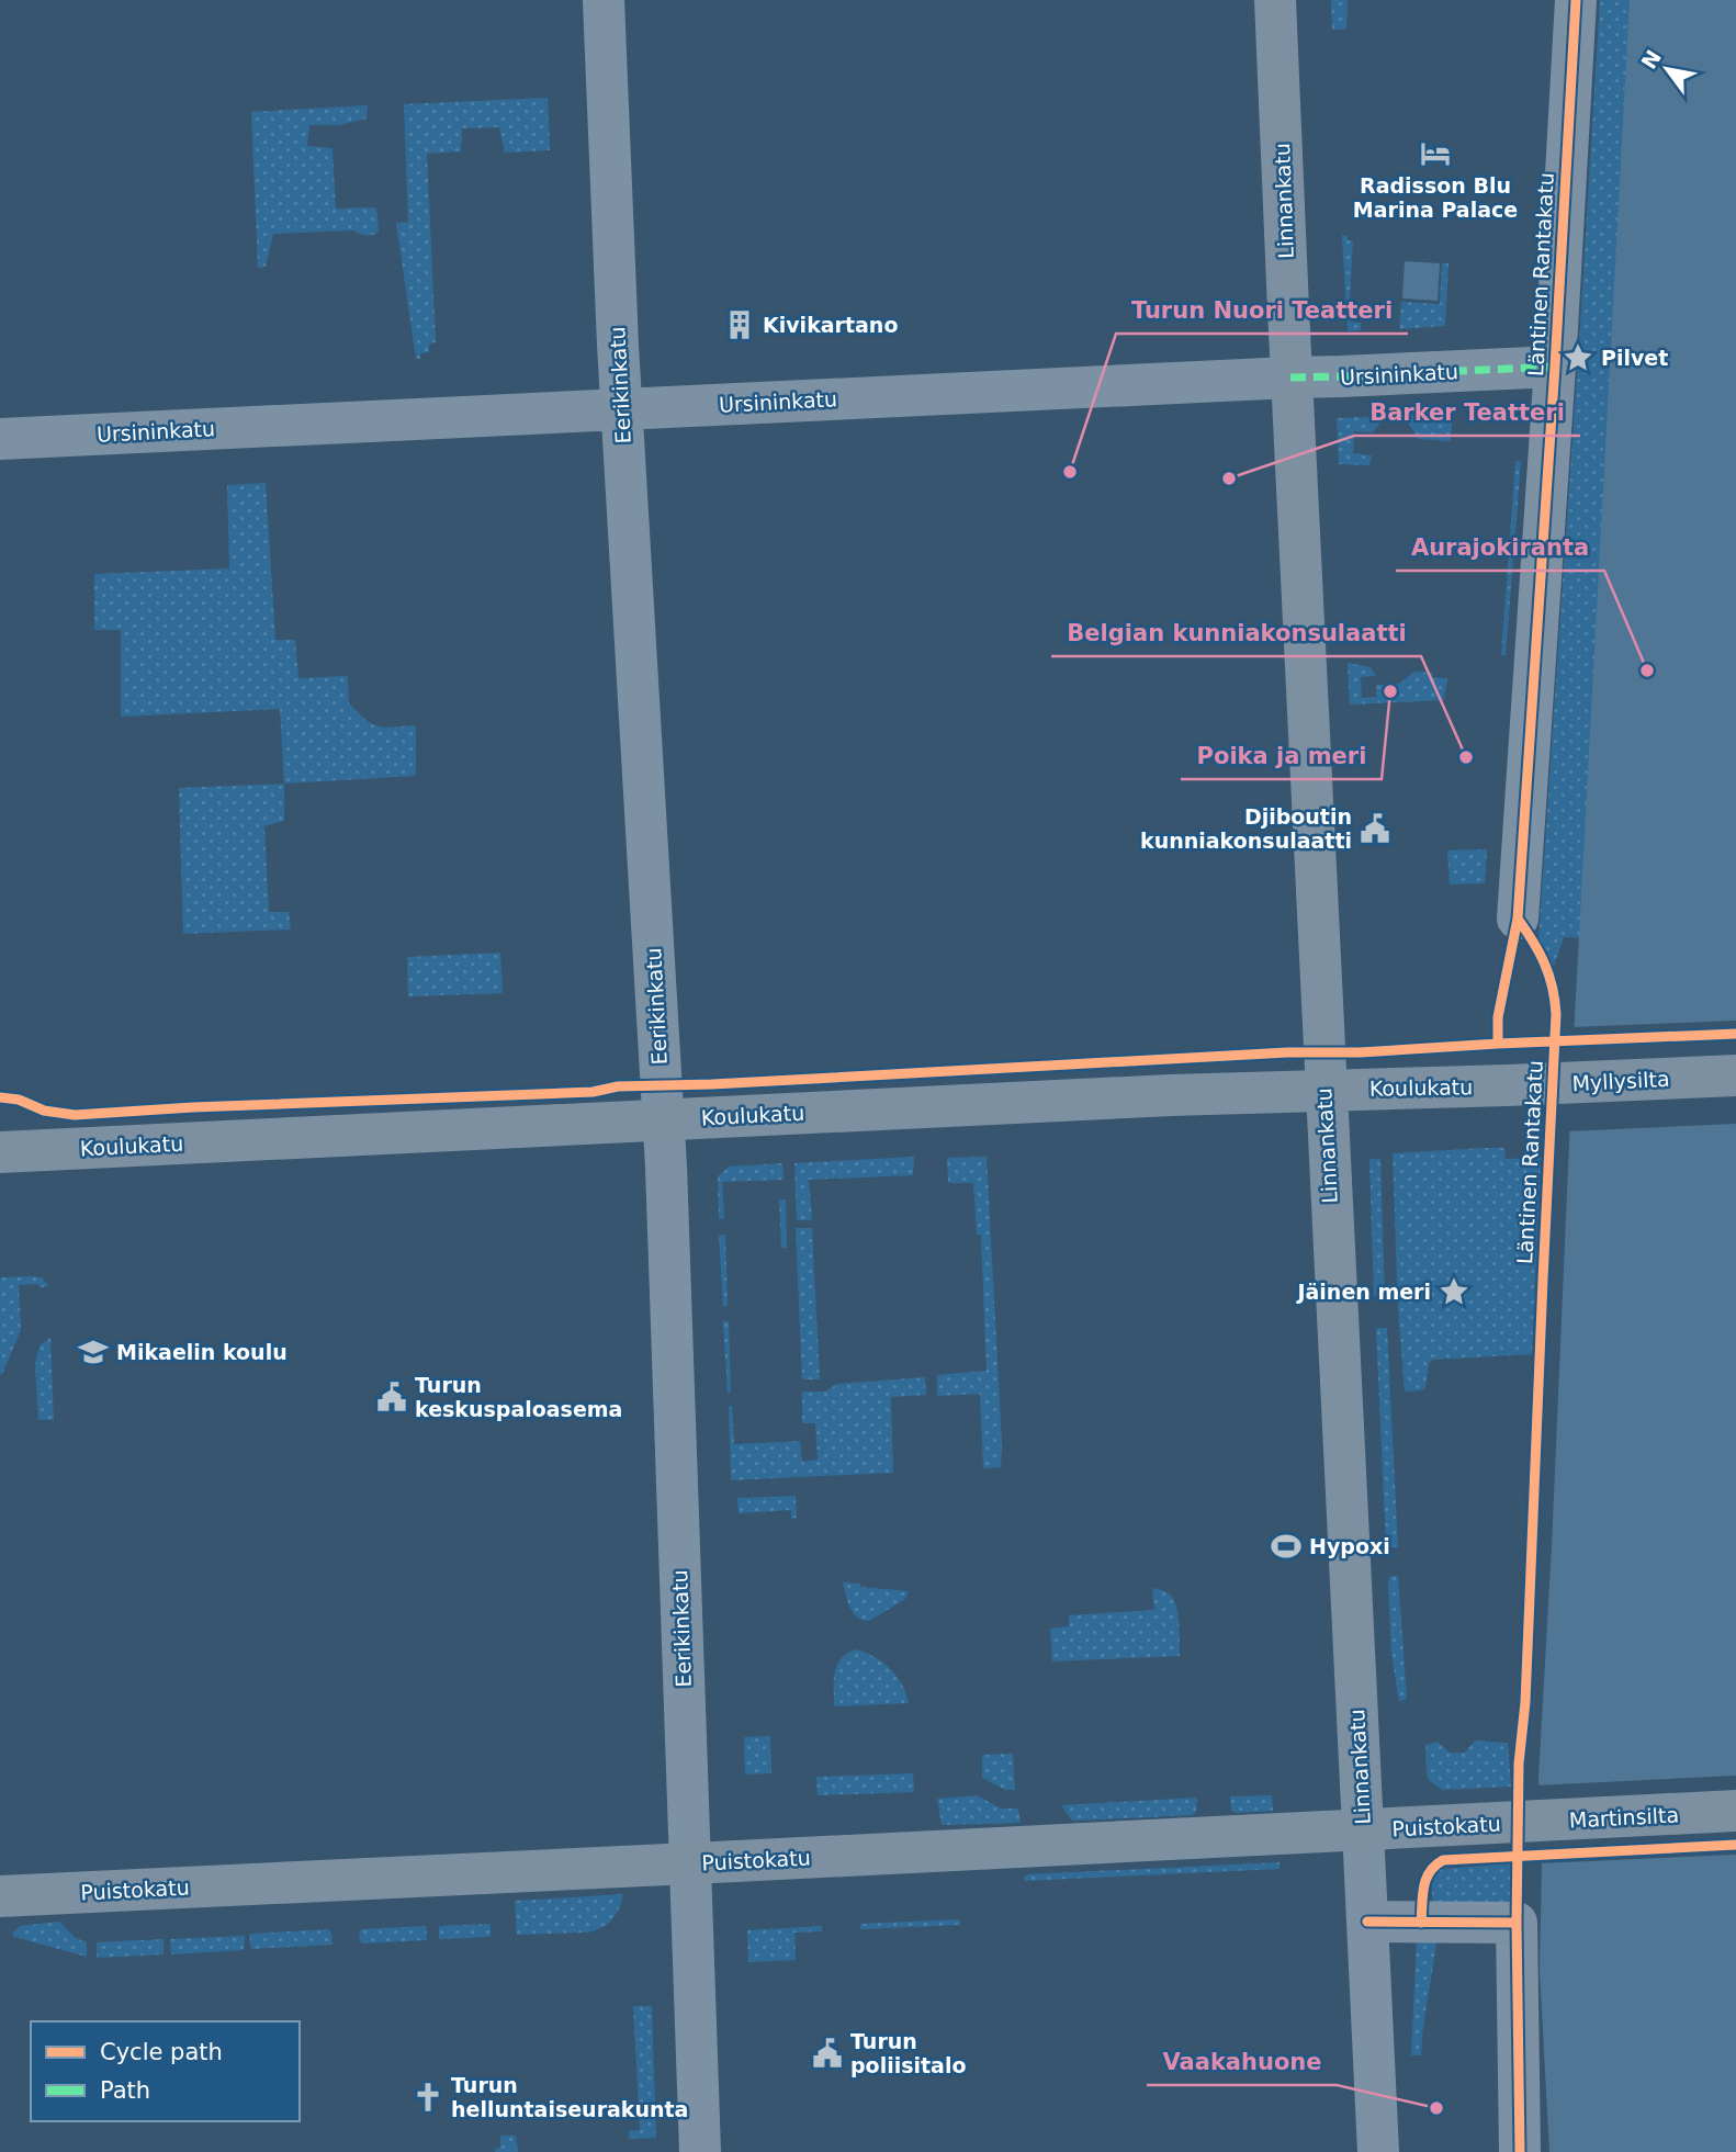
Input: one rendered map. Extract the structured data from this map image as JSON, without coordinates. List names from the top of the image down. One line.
{"streets":{"main road":["Linnankatu","Myllysilta","Koulukatu","Martinsilta","Puistokatu"],"street":["Läntinen Rantakatu","Ursininkatu","Eerikinkatu"]},"crossings":[["Linnankatu","Ursininkatu"],["Linnankatu","Koulukatu"],["Linnankatu","Puistokatu"],["Läntinen Rantakatu","Ursininkatu"],["Ursininkatu","Eerikinkatu"],["Eerikinkatu","Koulukatu"],["Eerikinkatu","Puistokatu"],["Myllysilta","Koulukatu"],["Martinsilta","Puistokatu"]],"places":{"hotel":["Radisson Blu Marina Palace"],"building":["Kivikartano"],"place":["Pilvet","Jäinen meri"],"other":["Turun Nuori Teatteri","Barker Teatteri","Aurajokiranta","Poika ja meri","Belgian kunniakonsulaatti","Vaakahuone"],"public building":["Djiboutin kunniakonsulaatti","Turun keskuspaloasema","Turun poliisitalo"],"school or university":["Mikaelin koulu"],"sports":["Hypoxi"],"church":["Turun helluntaiseurakunta"]},"legend":["Cycle path","Path"],"north":"top left"}
